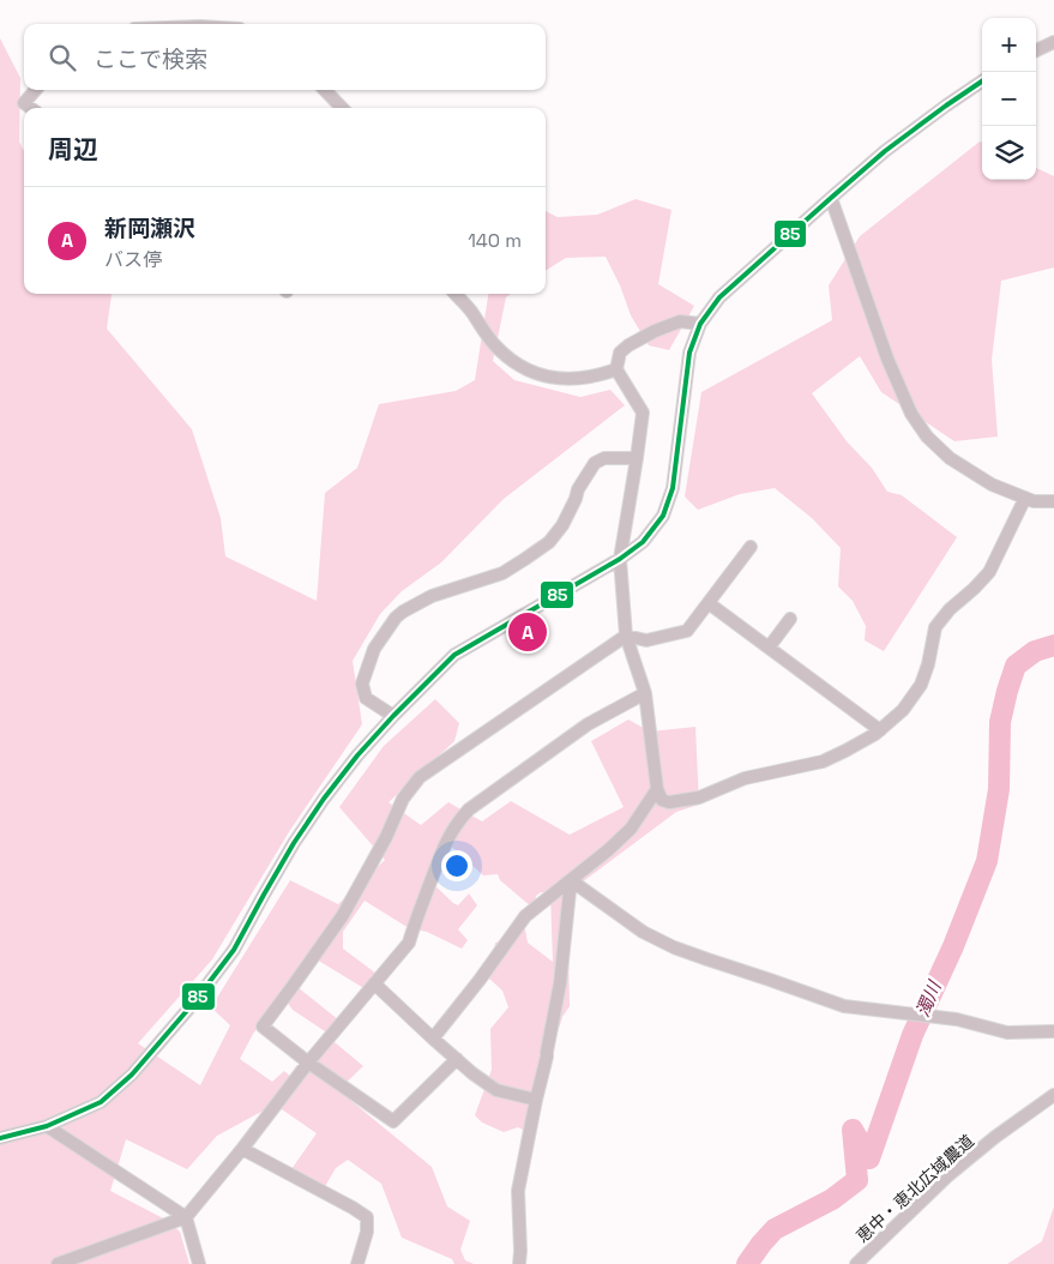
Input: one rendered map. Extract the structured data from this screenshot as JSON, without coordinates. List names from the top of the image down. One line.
{"streets":{"street":["恵中・恵北広域農道"]},"water":["濁川"],"lines":["transit line 85"],"page":{"map_buttons":["+","−"],"search":"ここで検索","heading":"周辺","list":[{"mark":"A","name":"新岡瀬沢","note":"バス停","value":"140 m"}],"pins":"A"}}
